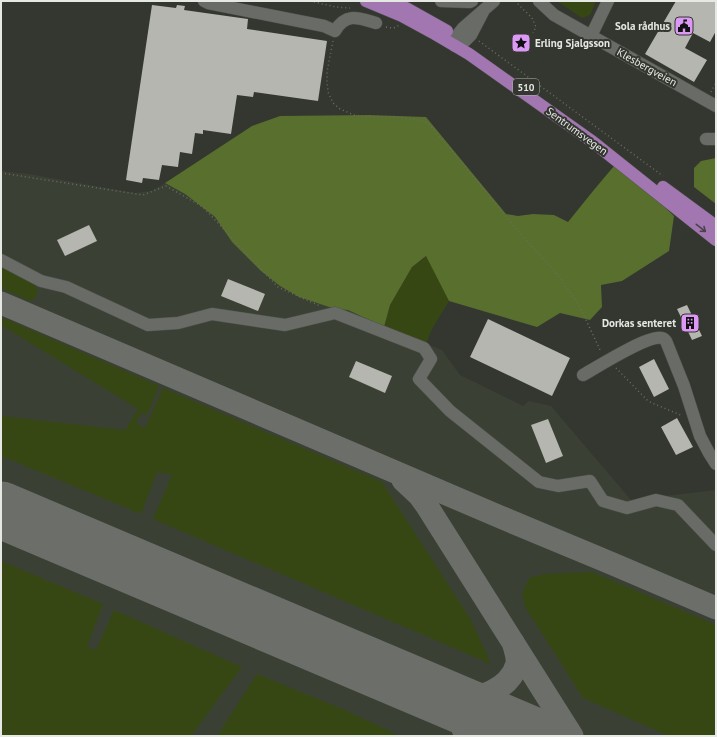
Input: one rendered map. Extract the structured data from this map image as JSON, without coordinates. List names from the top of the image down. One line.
{"streets":{"main road":["510","Sentrumsvegen"],"street":["Klesbergveien"]},"places":{"public building":["Sola rådhus"],"place":["Erling Sjalgsson"],"building":["Dorkas senteret"]}}
